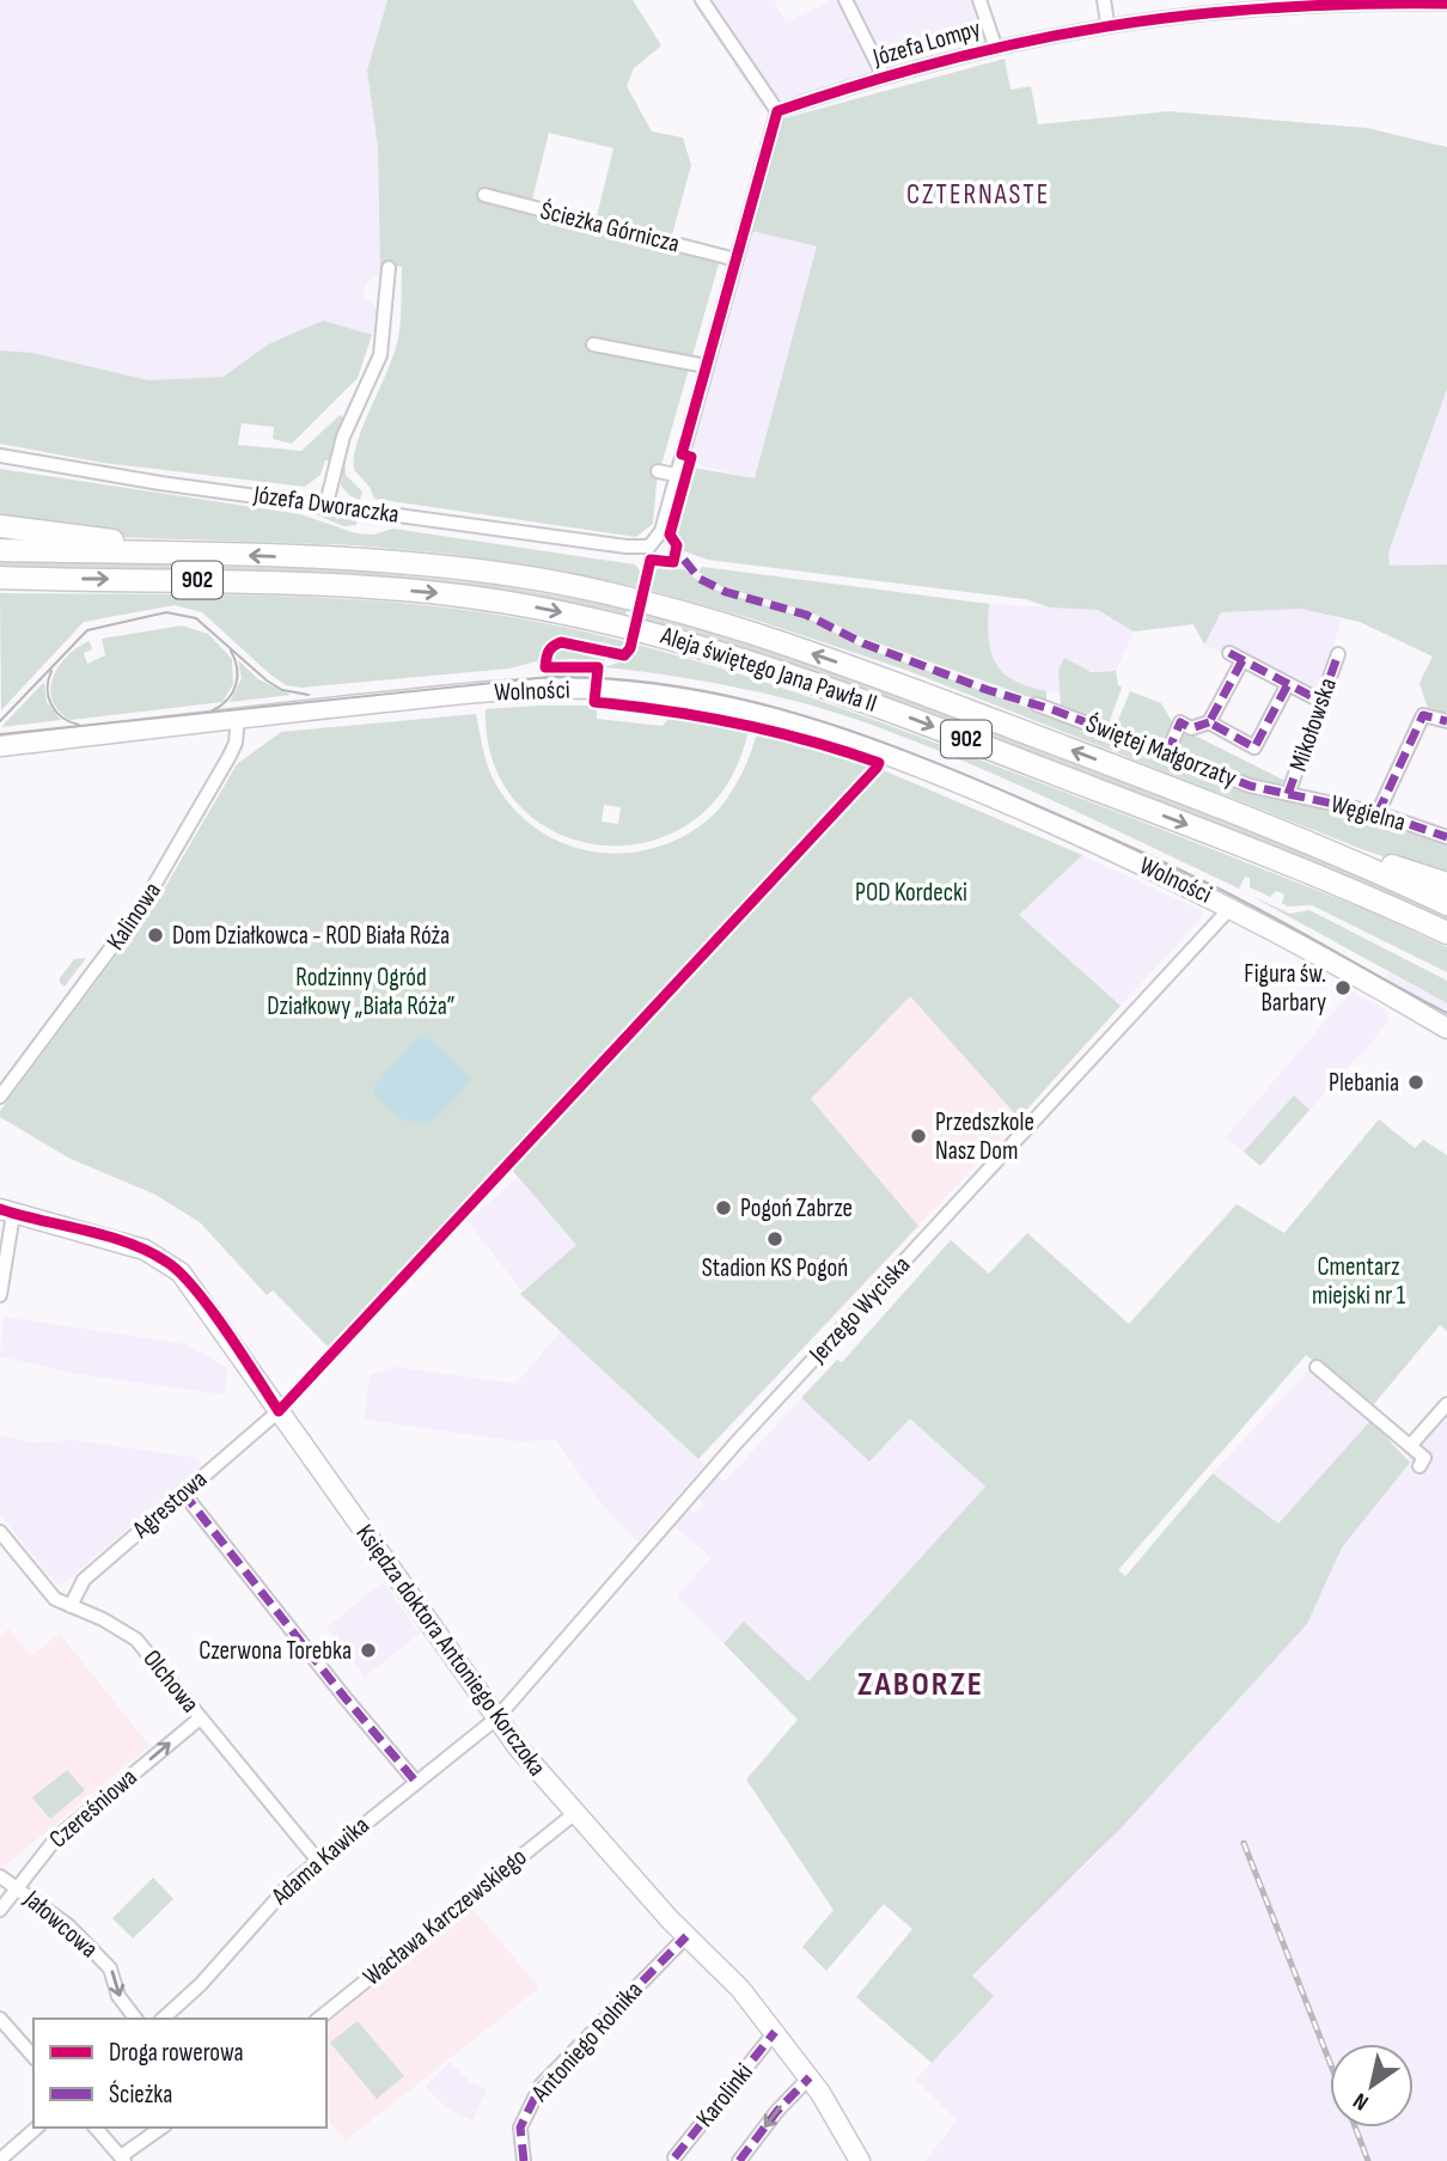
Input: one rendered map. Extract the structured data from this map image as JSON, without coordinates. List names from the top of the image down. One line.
{"streets":{"main road":["902","Aleja świętego Jana Pawła II"],"street":["Józefa Lompy","Ścieżka Górnicza","Józefa Dworaczka","Wolności","Mikołowska","Świętej Małgorzaty","Węgielna","Kalinowa","Jerzego Wyciska","Agrestowa","Księdza doktora Antoniego Korczoka","Olchowa","Czereśniowa","Adama Kawika","Wacława Karczewskiego","Jałowcowa","Antoniego Rolnika","Karolinki"]},"crossings":[["Wolności","Kalinowa"],["Wolności","Jerzego Wyciska"],["Mikołowska","Świętej Małgorzaty"],["Mikołowska","Węgielna"],["Świętej Małgorzaty","Węgielna"],["Jerzego Wyciska","Księdza doktora Antoniego Korczoka"],["Jerzego Wyciska","Adama Kawika"],["Agrestowa","Księdza doktora Antoniego Korczoka"],["Agrestowa","Olchowa"],["Księdza doktora Antoniego Korczoka","Adama Kawika"],["Księdza doktora Antoniego Korczoka","Wacława Karczewskiego"],["Księdza doktora Antoniego Korczoka","Antoniego Rolnika"],["Księdza doktora Antoniego Korczoka","Karolinki"],["Olchowa","Czereśniowa"],["Olchowa","Adama Kawika"],["Czereśniowa","Jałowcowa"]],"one_way":["Czereśniowa","Jałowcowa"],"districts":["CZTERNASTE","ZABORZE"],"parks":["POD Kordecki","Rodzinny Ogród Działkowy „Biała Róża”","Cmentarz miejski nr 1"],"places":["Dom Działkowca - ROD Biała Róża","Figura św. Barbary","Plebania","Przedszkole Nasz Dom","Pogoń Zabrze","Stadion KS Pogoń","Czerwona Torebka"],"legend":["Droga rowerowa","Ścieżka"],"north":"bottom left"}
